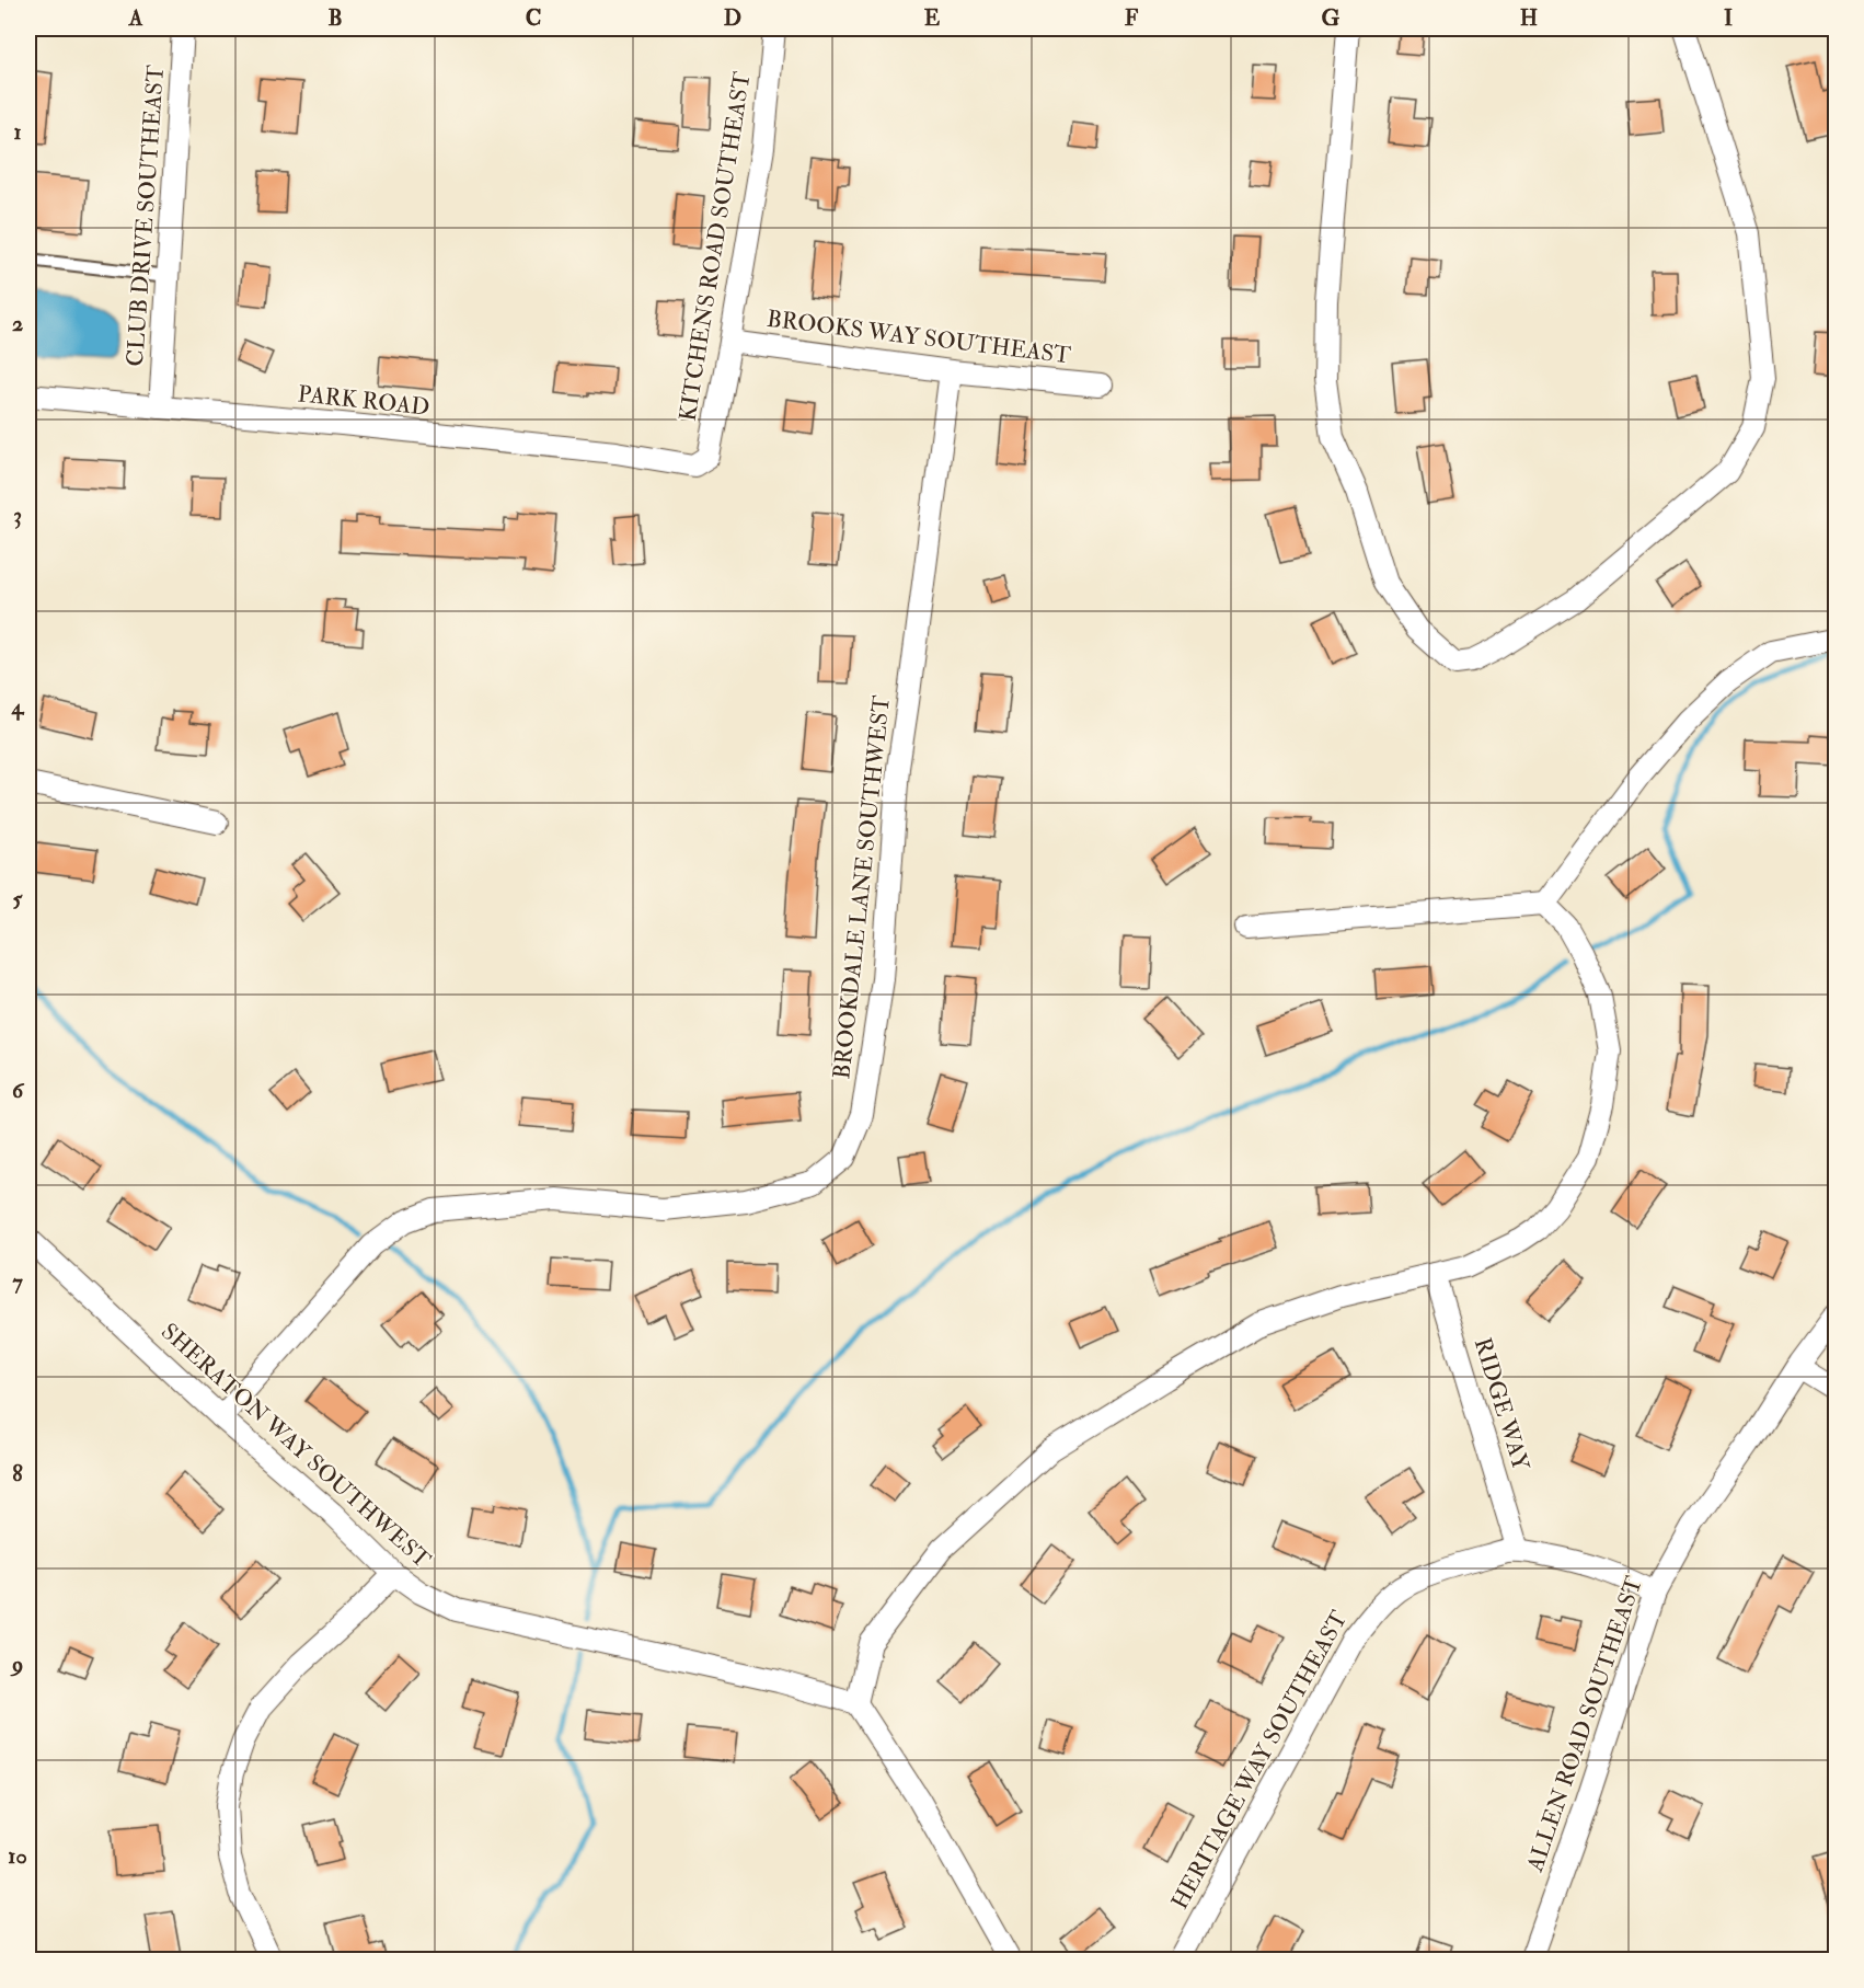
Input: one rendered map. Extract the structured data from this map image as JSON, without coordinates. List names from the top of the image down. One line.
{"streets":{"street":["CLUB DRIVE SOUTHEAST","KITCHENS ROAD SOUTHEAST","BROOKS WAY SOUTHEAST","PARK ROAD","BROOKDALE LANE SOUTHWEST","RIDGE WAY","SHERATON WAY SOUTHWEST","ALLEN ROAD SOUTHEAST","HERITAGE WAY SOUTHEAST"]},"crossings":[["CLUB DRIVE SOUTHEAST","PARK ROAD"],["KITCHENS ROAD SOUTHEAST","BROOKS WAY SOUTHEAST"],["KITCHENS ROAD SOUTHEAST","PARK ROAD"],["BROOKS WAY SOUTHEAST","BROOKDALE LANE SOUTHWEST"],["BROOKDALE LANE SOUTHWEST","SHERATON WAY SOUTHWEST"],["RIDGE WAY","HERITAGE WAY SOUTHEAST"],["ALLEN ROAD SOUTHEAST","HERITAGE WAY SOUTHEAST"]],"grid":{"columns":["A","B","C","D","E","F","G","H","I"],"rows":["1","2","3","4","5","6","7","8","9","10"]}}
